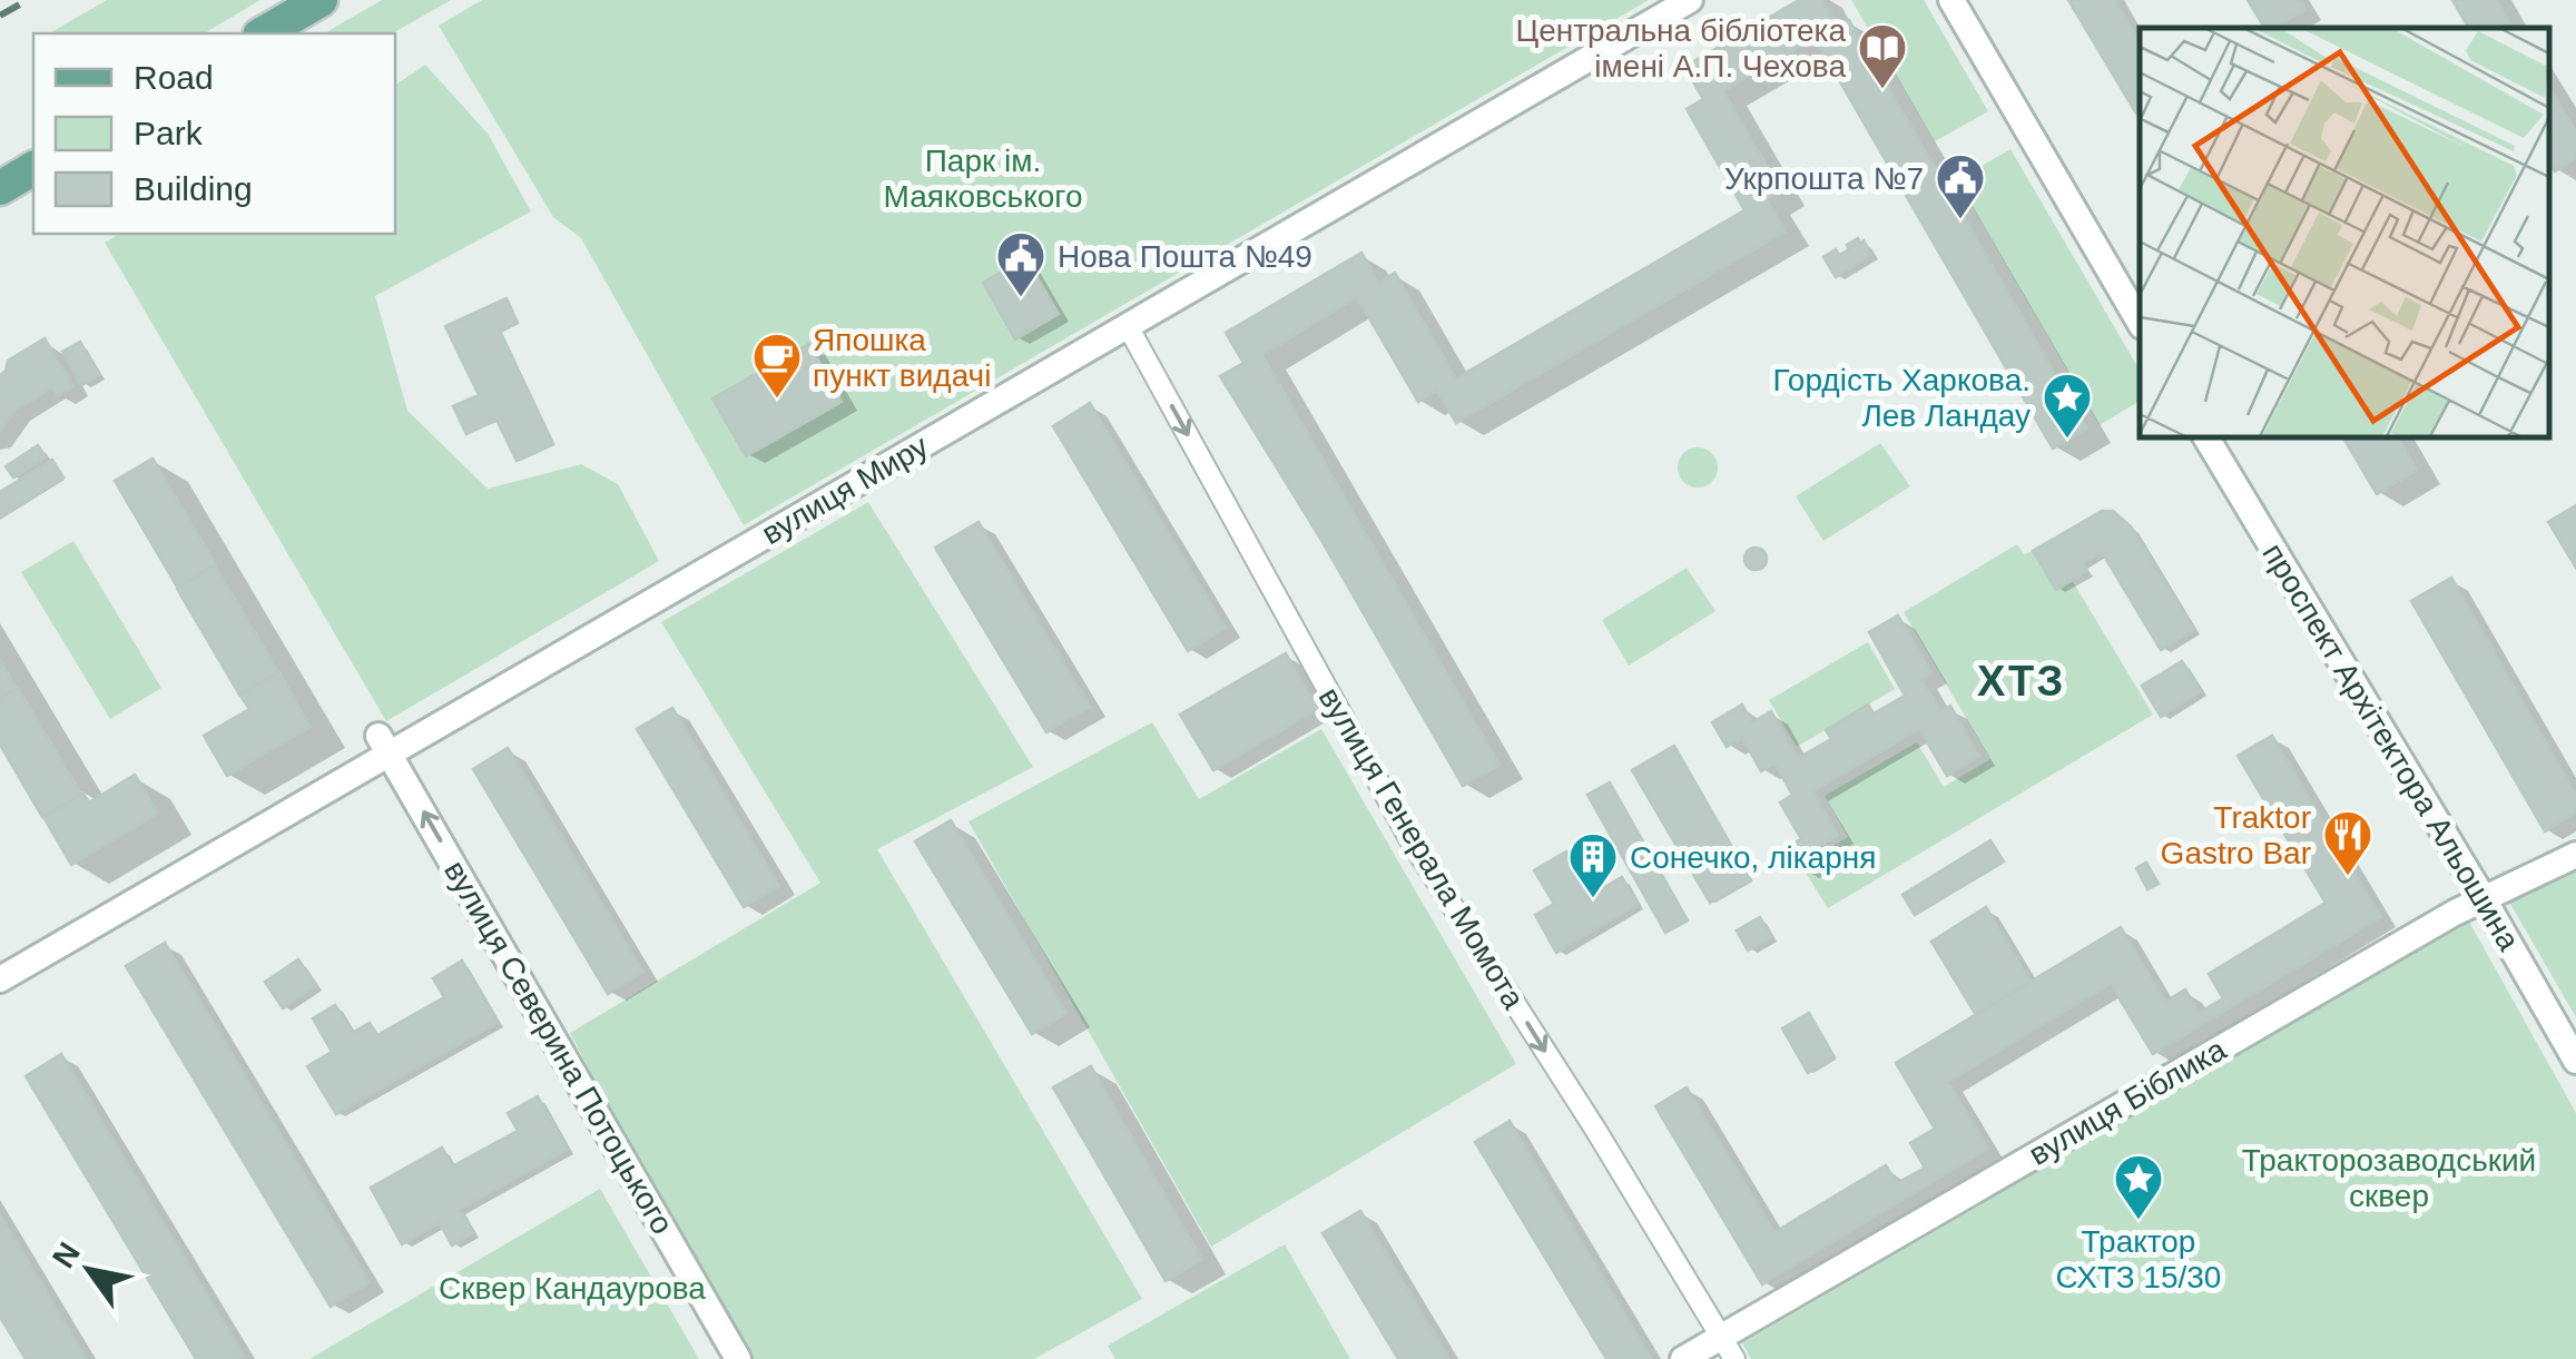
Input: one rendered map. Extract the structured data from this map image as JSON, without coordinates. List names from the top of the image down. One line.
{"streets":{"street":["вулиця Миру","проспект Архітектора Альошина","вулиця Генерала Момота","вулиця Северина Потоцького","вулиця Біблика"]},"crossings":[["вулиця Миру","вулиця Генерала Момота"],["вулиця Миру","вулиця Северина Потоцького"],["проспект Архітектора Альошина","вулиця Біблика"],["вулиця Генерала Момота","вулиця Біблика"]],"one_way":["вулиця Генерала Момота","вулиця Северина Потоцького"],"districts":["ХТЗ"],"parks":["Парк ім. Маяковського","Тракторозаводський сквер","Сквер Кандаурова"],"places":{"library":["Центральна бібліотека імені А.П. Чехова"],"public building":["Укрпошта №7","Нова Пошта №49"],"cafe":["Япошка пункт видачі"],"place":["Гордість Харкова. Лев Ландау","Трактор СХТЗ 15/30"],"restaurant":["Traktor Gastro Bar"],"building":["Сонечко, лікарня"]},"legend":["Road","Park","Building"],"north":"top left"}
